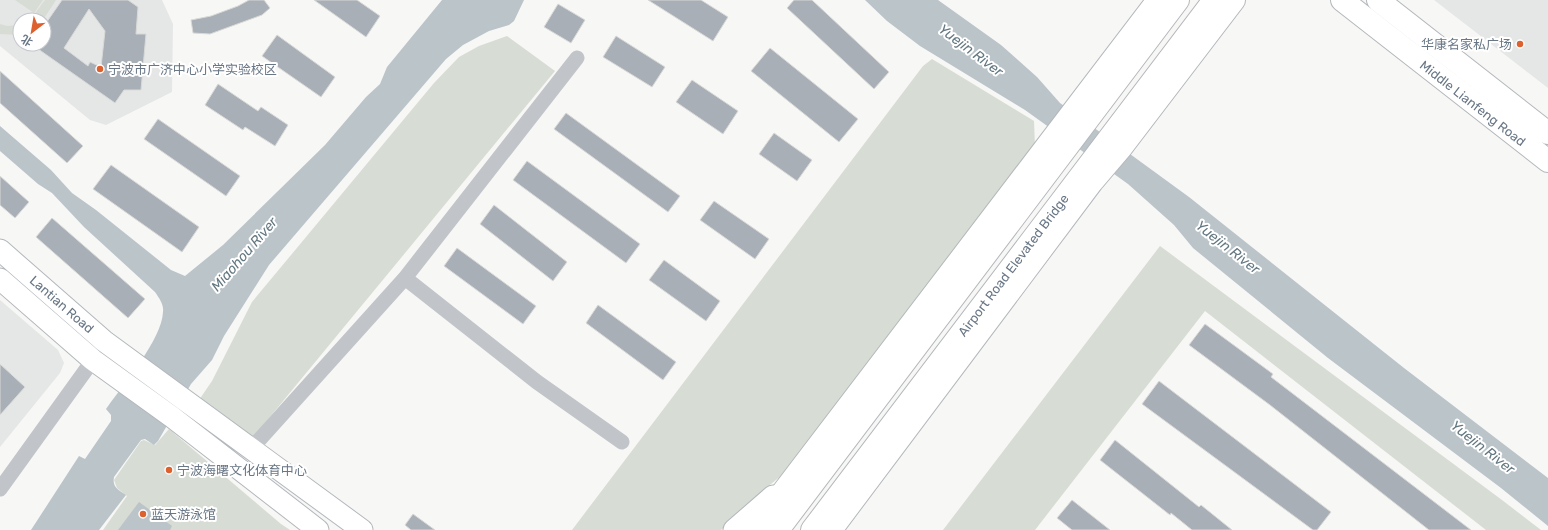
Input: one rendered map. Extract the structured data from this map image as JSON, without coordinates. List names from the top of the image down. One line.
{"streets":{"main road":["Middle Lianfeng Road","Airport Road Elevated Bridge"],"street":["Lantian Road"]},"water":["Yuejin River","Miaohou River"],"places":["华康名家私广场","宁波市广济中心小学实验校区","宁波海曙文化体育中心","蓝天游泳馆"],"north":"bottom left"}
